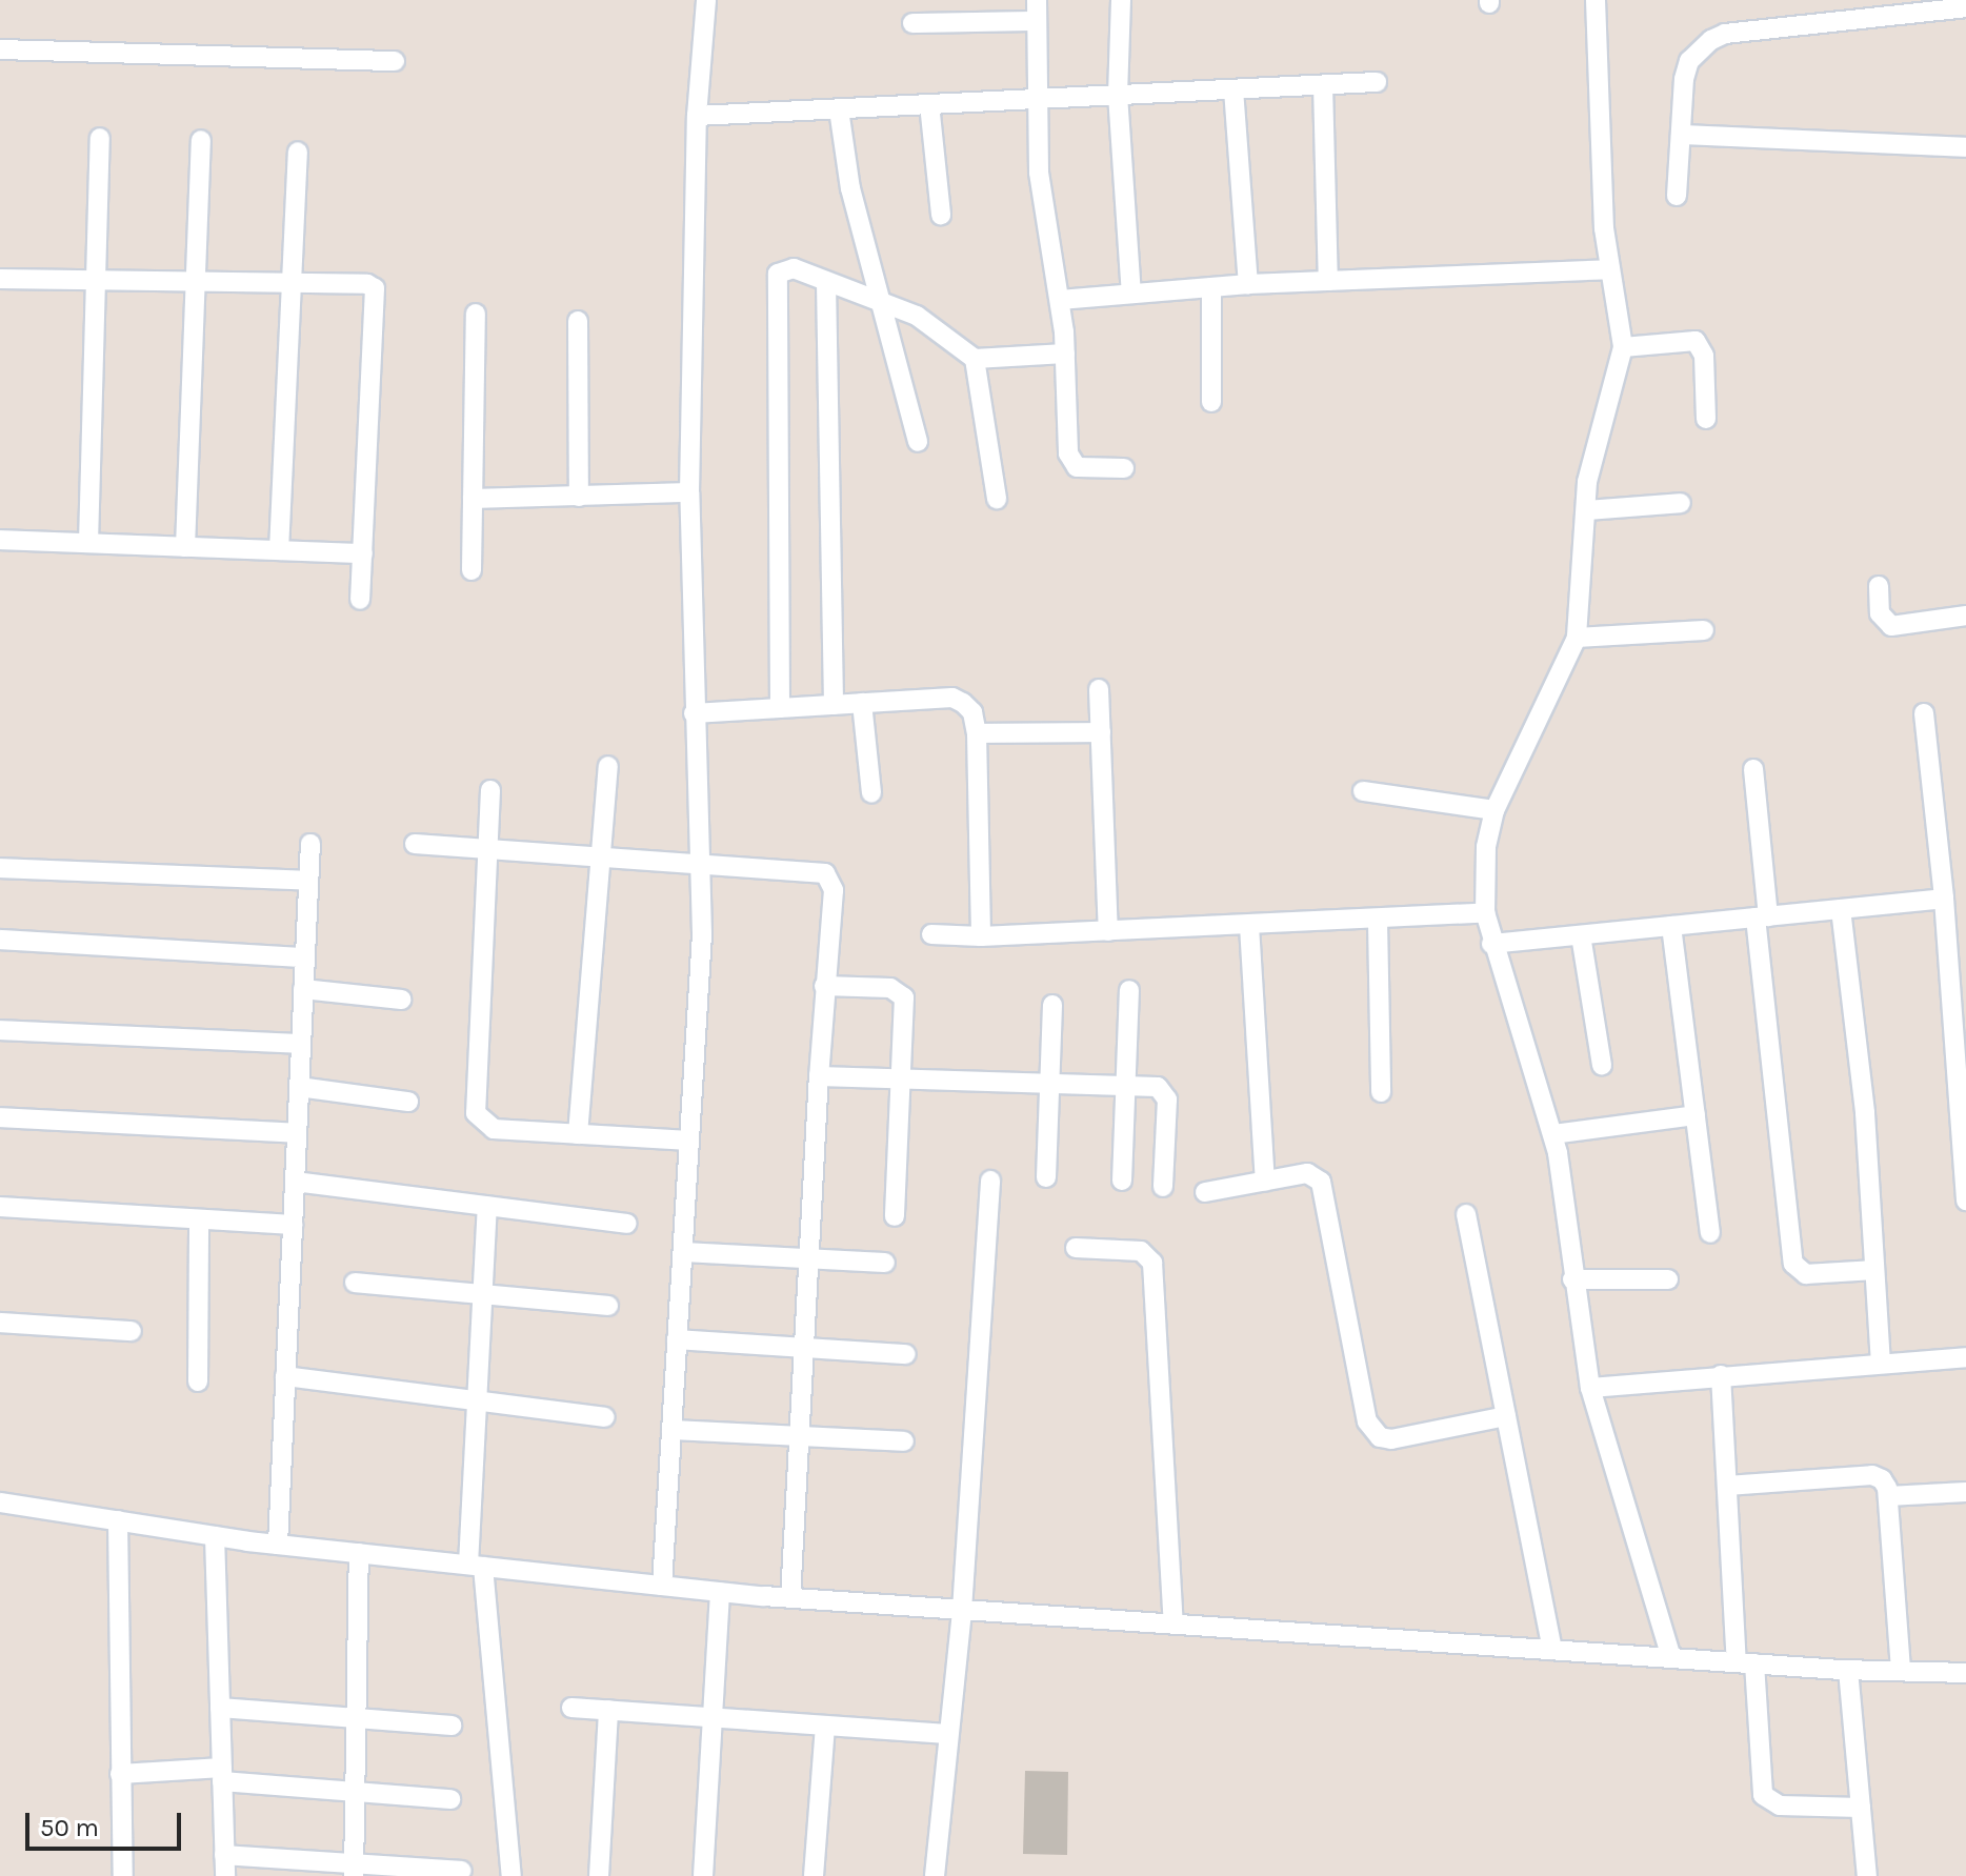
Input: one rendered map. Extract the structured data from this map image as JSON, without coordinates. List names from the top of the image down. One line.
{"scale_bar":"50 m"}
